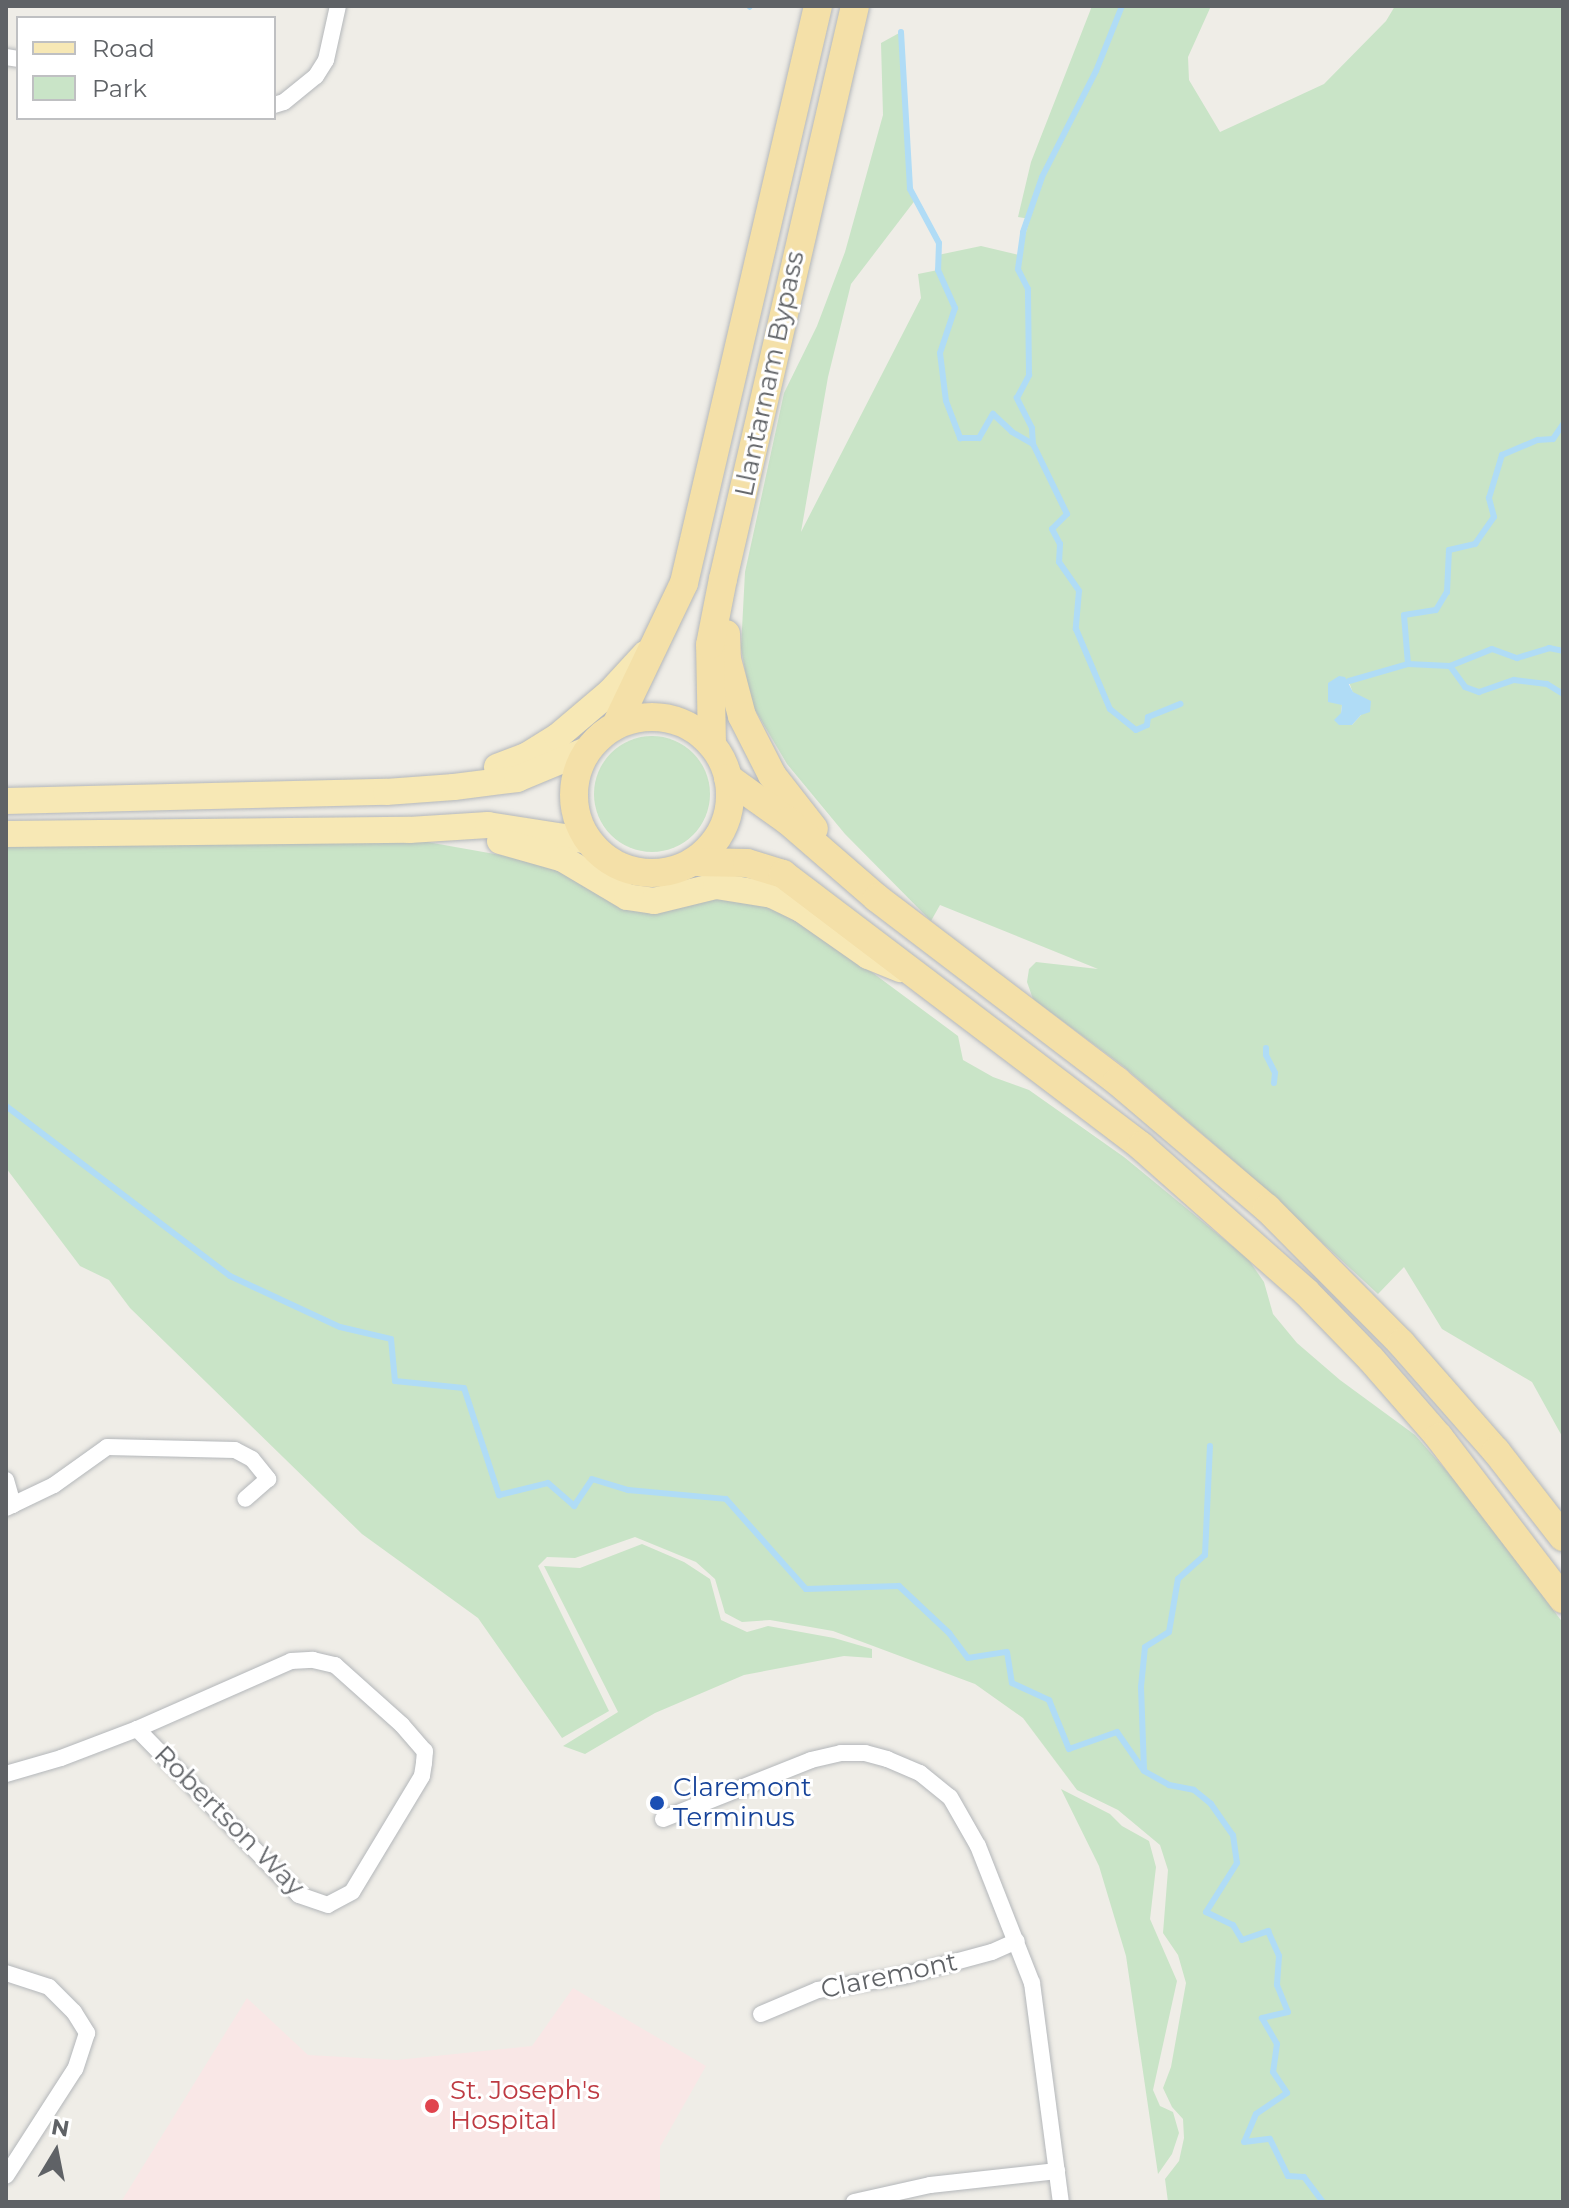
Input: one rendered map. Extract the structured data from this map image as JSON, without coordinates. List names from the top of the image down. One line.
{"streets":{"highway":["Llantarnam Bypass"],"street":["Robertson Way","Claremont"]},"places":["Claremont Terminus","St. Joseph's Hospital"],"legend":["Road","Park"],"north":"top"}
